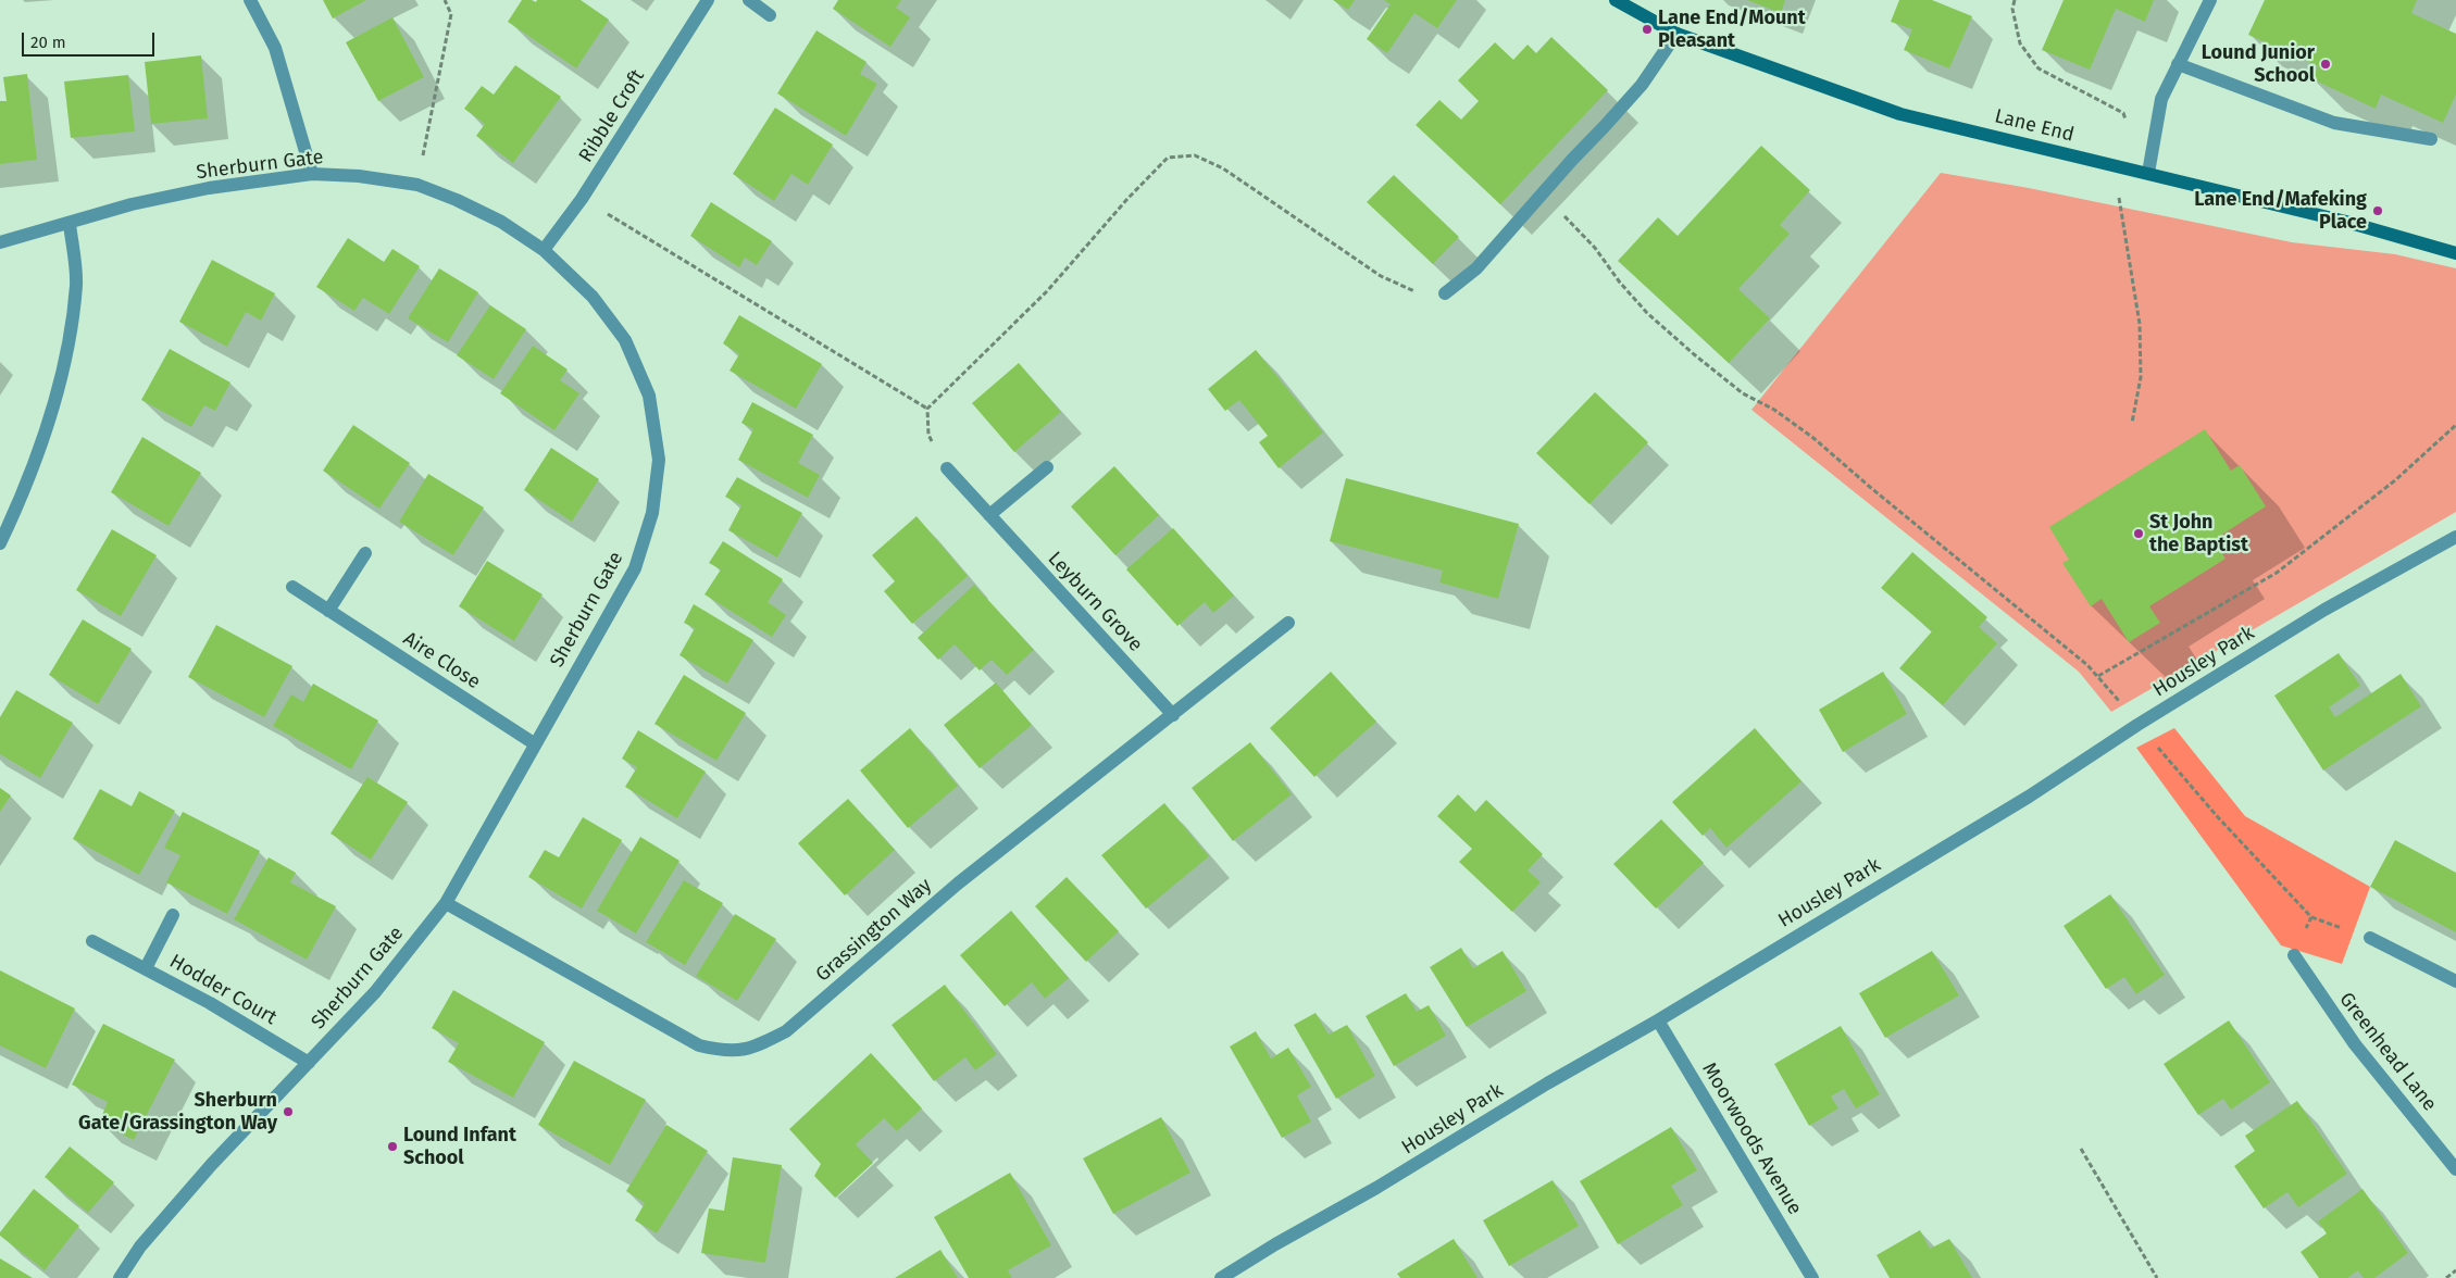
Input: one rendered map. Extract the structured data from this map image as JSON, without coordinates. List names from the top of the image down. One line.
{"streets":{"street":["Ribble Croft","Lane End","Sherburn Gate","Leyburn Grove","Aire Close","Housley Park","Grassington Way","Hodder Court","Greenhead Lane","Moorwoods Avenue"]},"crossings":[["Ribble Croft","Sherburn Gate"],["Sherburn Gate","Aire Close"],["Sherburn Gate","Grassington Way"],["Sherburn Gate","Hodder Court"],["Leyburn Grove","Grassington Way"],["Housley Park","Moorwoods Avenue"]],"places":["Lane End/Mount Pleasant","Lound Junior School","Lane End/Mafeking Place","St John the Baptist","Sherburn Gate/Grassington Way","Lound Infant School"],"scale_bar":"20 m"}
